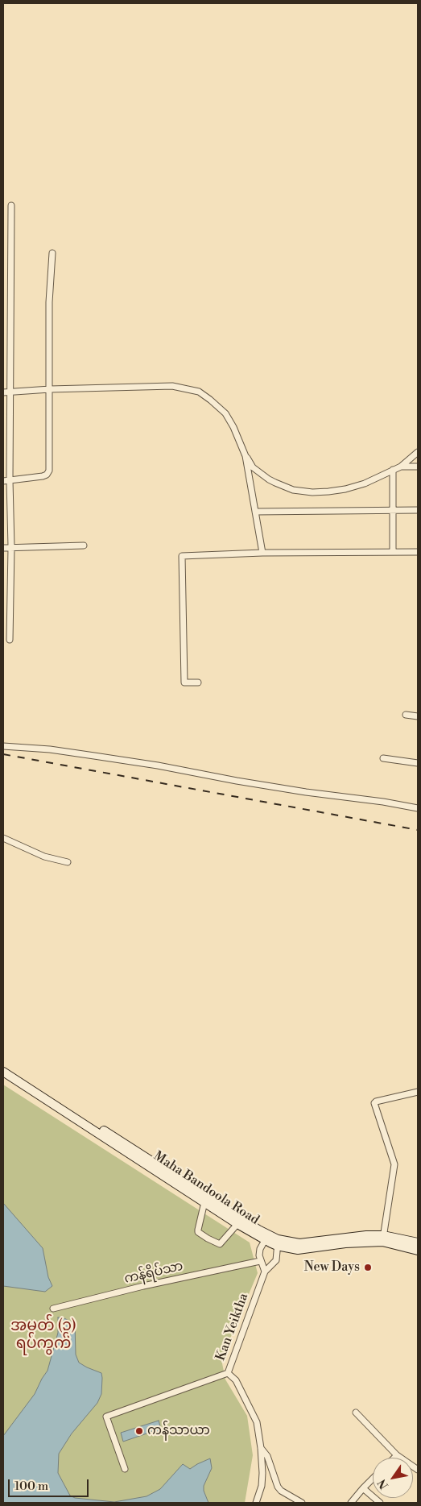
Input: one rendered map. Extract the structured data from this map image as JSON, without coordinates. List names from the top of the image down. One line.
{"streets":{"main road":["Maha Bandoola Road"],"street":["ကန်ရိပ်သာ","Kan Yeiktha"]},"crossings":[["Maha Bandoola Road","Kan Yeiktha"]],"districts":["အမှတ် (၃) ရပ်ကွက်"],"places":["New Days","ကန်သာယာ"],"scale_bar":"100 m","north":"bottom left"}
